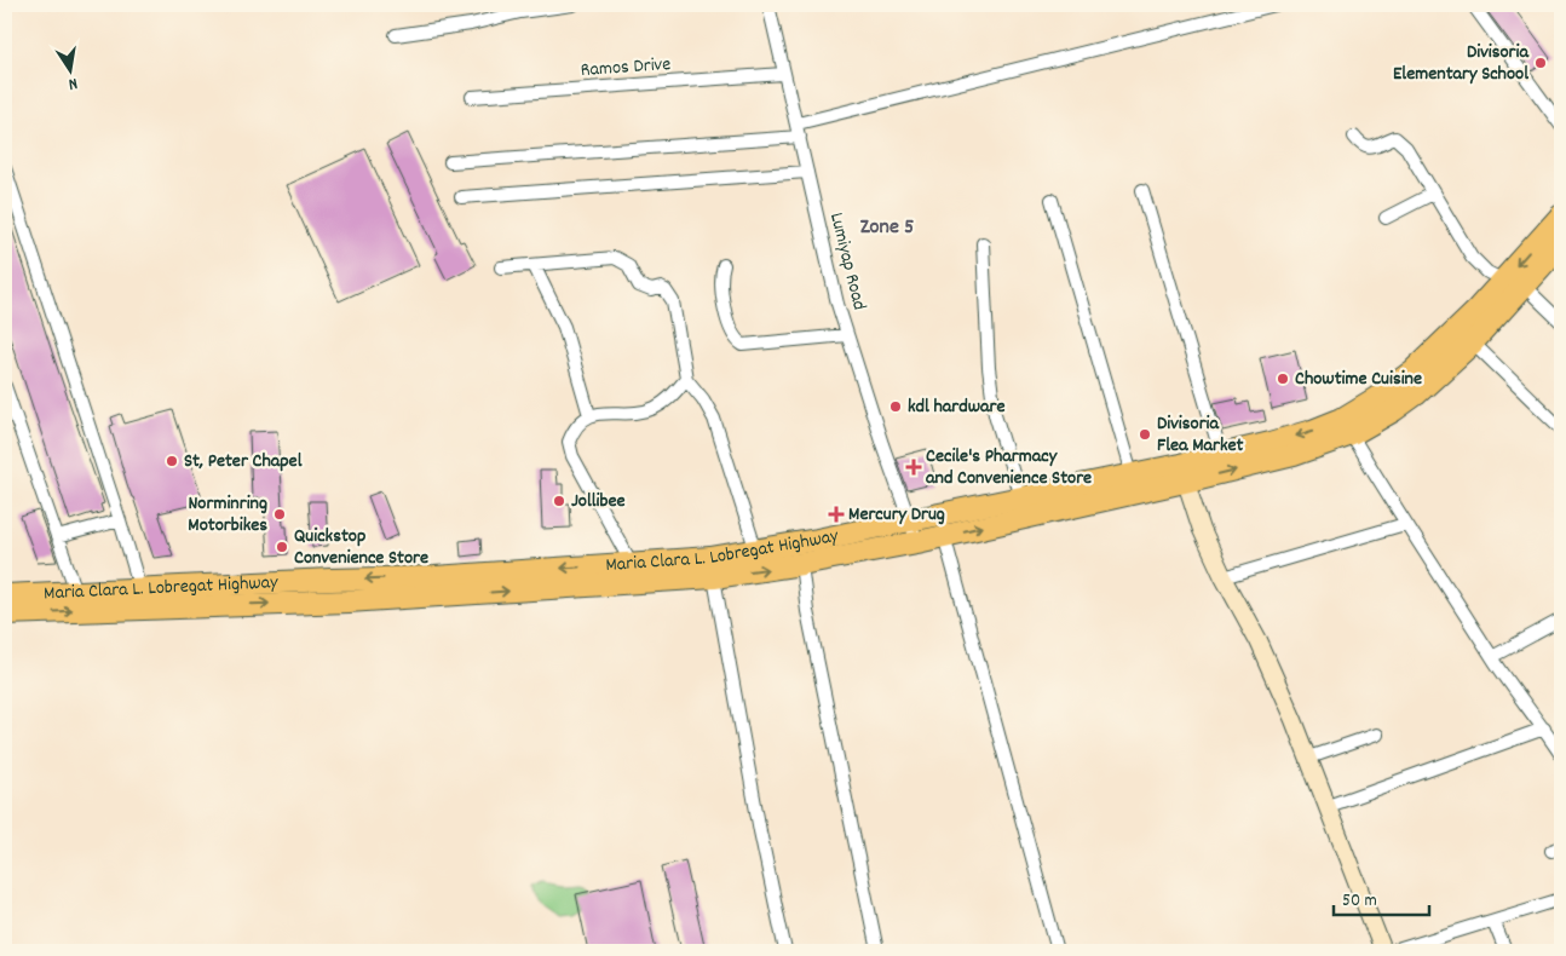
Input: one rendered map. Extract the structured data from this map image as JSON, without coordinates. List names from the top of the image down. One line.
{"streets":{"highway":["Maria Clara L. Lobregat Highway"],"street":["Ramos Drive","Lumiyap Road"]},"crossings":[["Ramos Drive","Lumiyap Road"],["Lumiyap Road","Maria Clara L. Lobregat Highway"]],"districts":["Zone 5"],"places":{"other":["Divisoria Elementary School","Chowtime Cuisine","kdl hardware","Divisoria Flea Market","St, Peter Chapel","Jollibee","Norminring Motorbikes","Quickstop Convenience Store"],"health":["Cecile's Pharmacy and Convenience Store","Mercury Drug"]},"scale_bar":"50 m","north":"bottom"}
